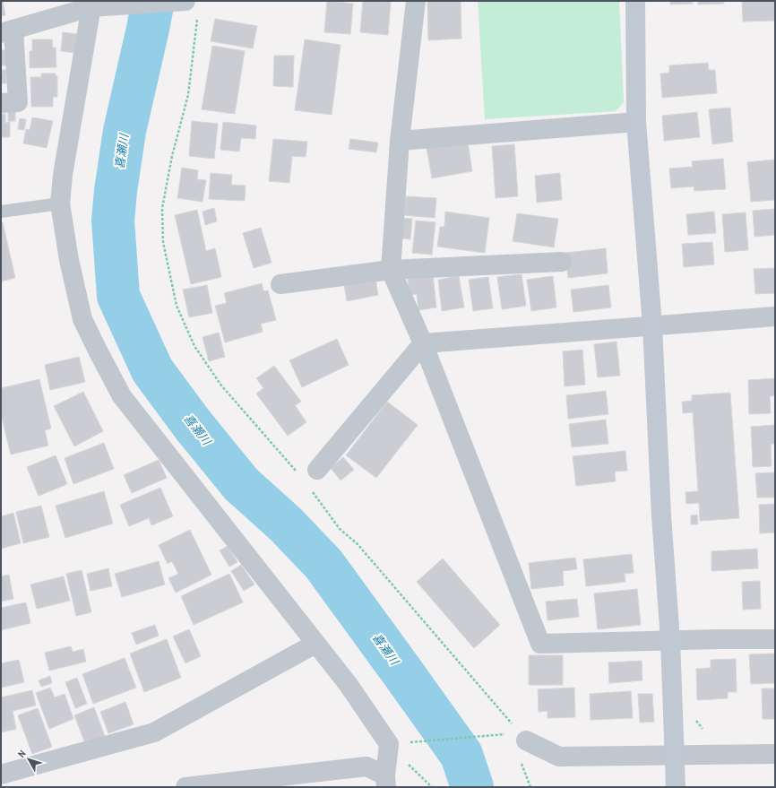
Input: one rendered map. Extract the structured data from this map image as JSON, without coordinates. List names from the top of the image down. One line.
{"water":["喜瀬川"],"north":"top left"}
